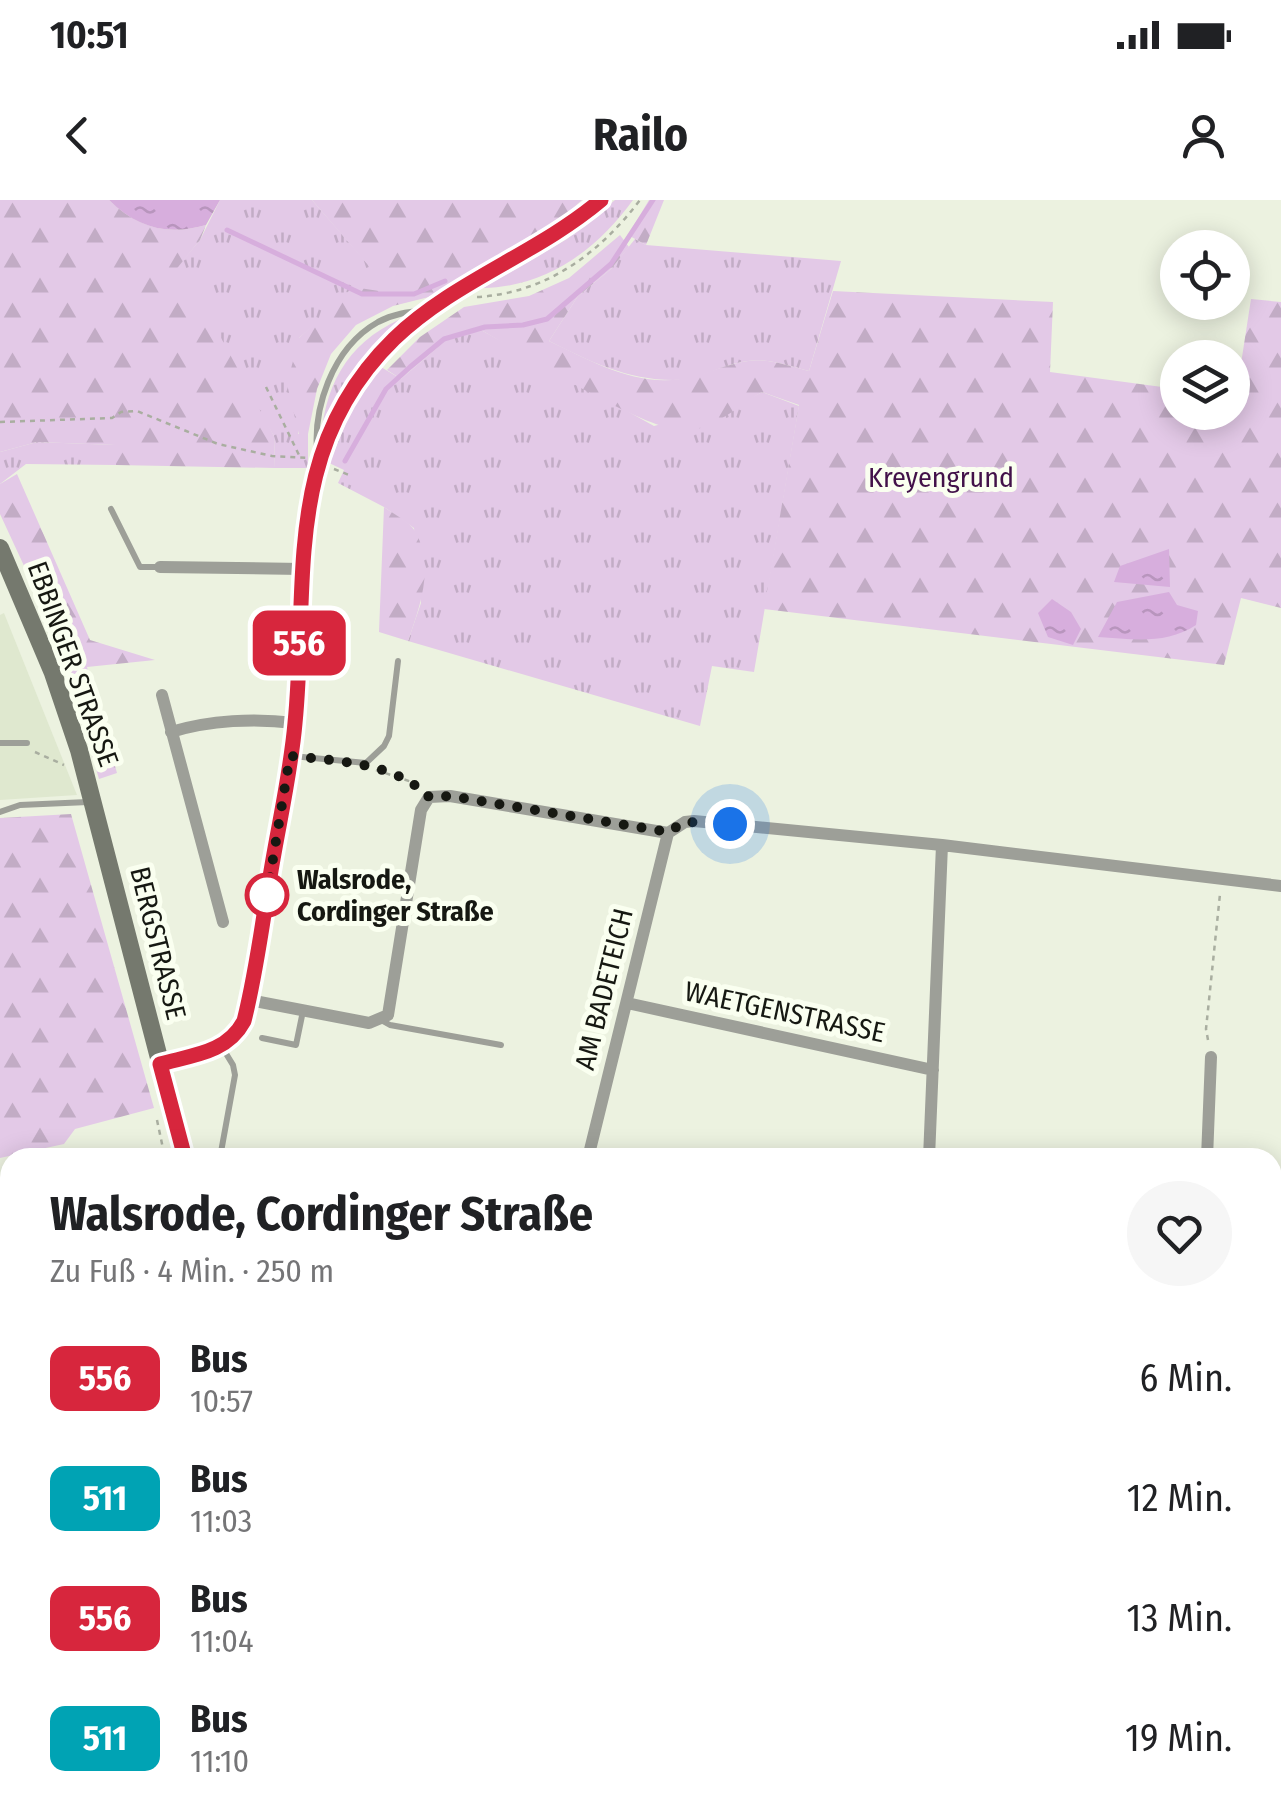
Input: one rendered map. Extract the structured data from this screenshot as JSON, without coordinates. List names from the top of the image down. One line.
{"streets":{"main road":["EBBINGER STRASSE","BERGSTRASSE"],"street":["AM BADETEICH","WAETGENSTRASSE"]},"crossings":[["EBBINGER STRASSE","BERGSTRASSE"],["AM BADETEICH","WAETGENSTRASSE"]],"parks":["Kreyengrund"],"places":["Walsrode, Cordinger Straße"],"lines":["bus line 556"],"page":{"status":"10:51","header":"Railo","on_map":"556","heading":["Walsrode, Cordinger Straße","Zu Fuß · 4 Min. · 250 m"],"list":[{"mark":"556","name":"Bus","note":"10:57","value":"6 Min."},{"mark":"511","name":"Bus","note":"11:03","value":"12 Min."},{"mark":"556","name":"Bus","note":"11:04","value":"13 Min."},{"mark":"511","name":"Bus","note":"11:10","value":"19 Min."}]}}
